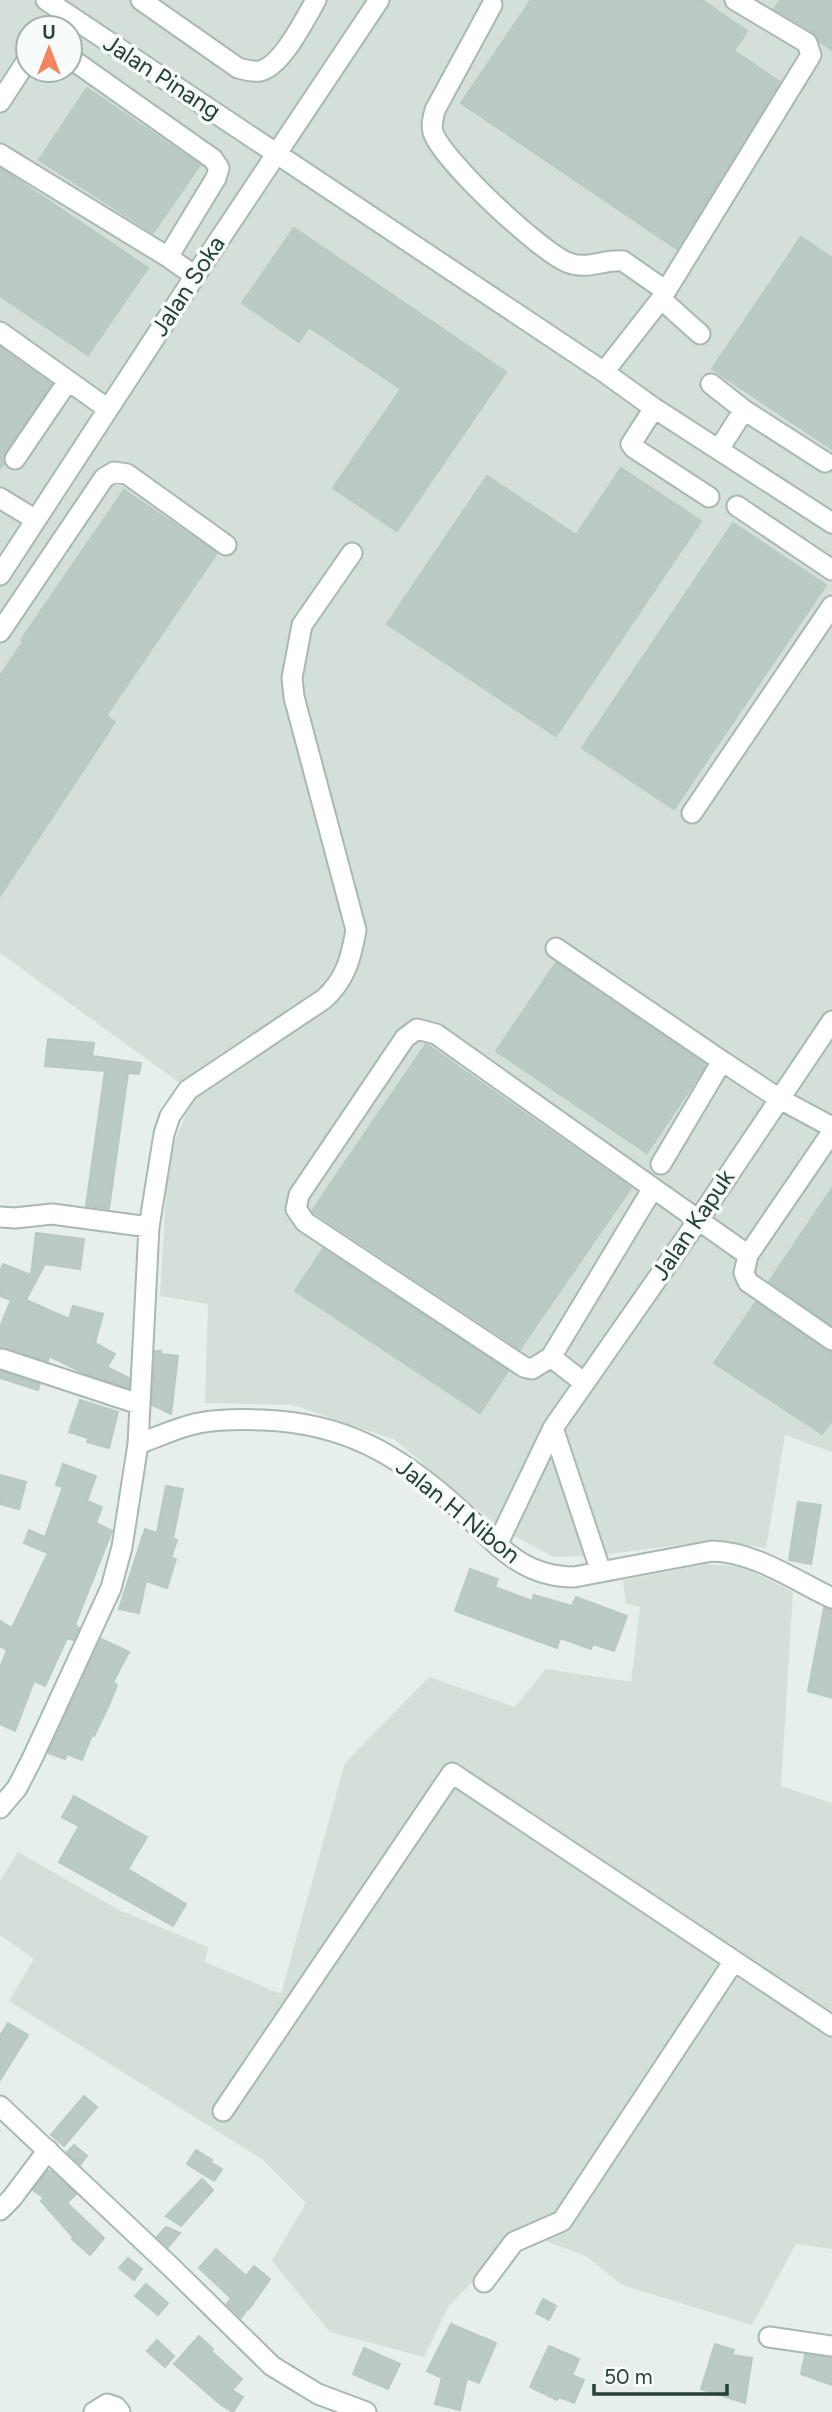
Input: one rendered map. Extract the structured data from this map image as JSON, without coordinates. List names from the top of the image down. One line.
{"streets":{"street":["Jalan Pinang","Jalan Soka","Jalan Kapuk","Jalan H Nibon"]},"crossings":[["Jalan Pinang","Jalan Soka"],["Jalan Kapuk","Jalan H Nibon"]],"scale_bar":"50 m","north":"top"}
